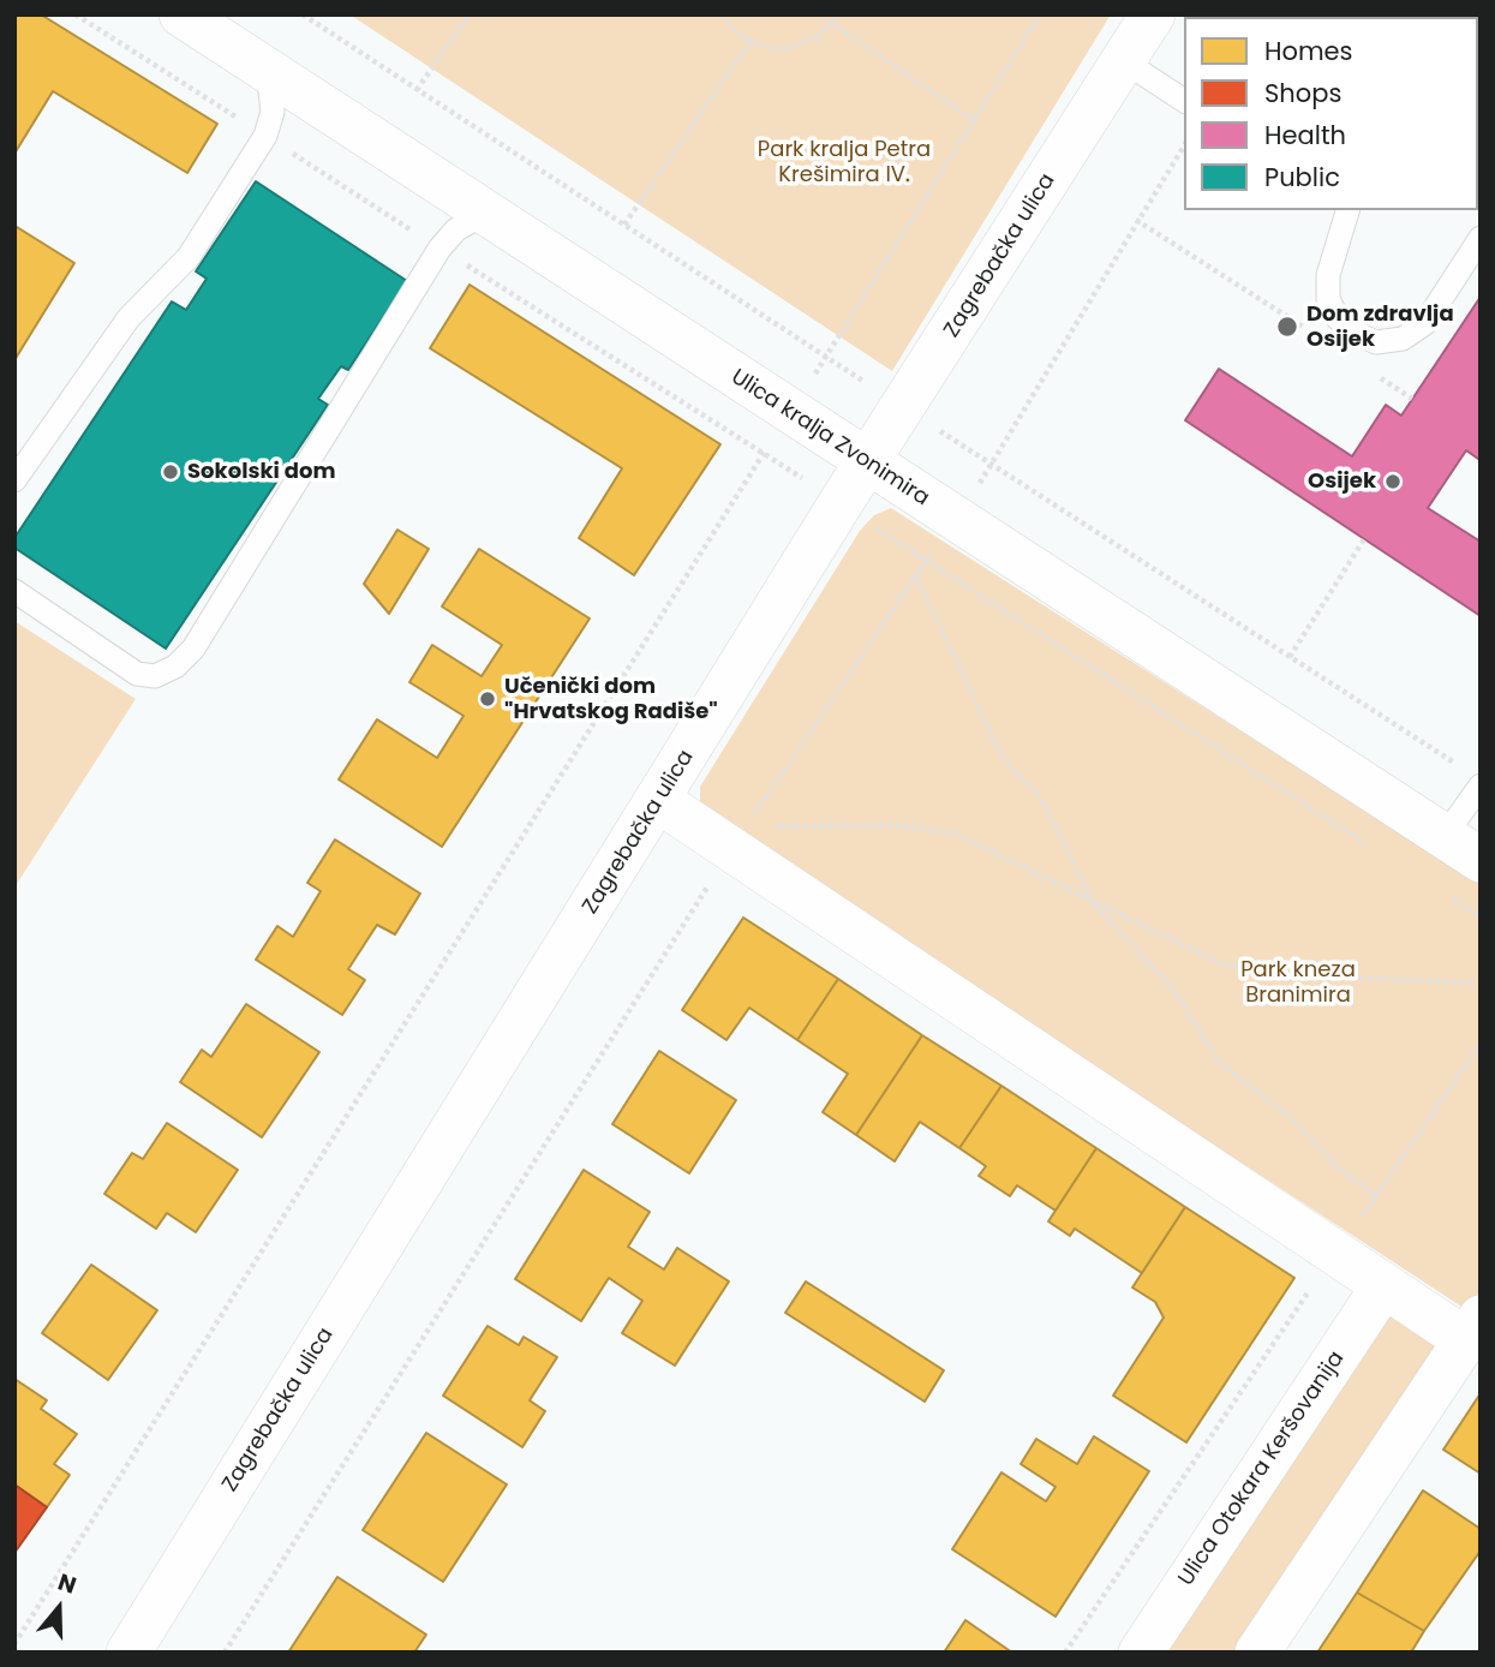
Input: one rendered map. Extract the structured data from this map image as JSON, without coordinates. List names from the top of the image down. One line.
{"streets":{"street":["Zagrebačka ulica","Ulica kralja Zvonimira","Ulica Otokara Keršovanija"]},"crossings":[["Zagrebačka ulica","Ulica kralja Zvonimira"]],"parks":["Park kralja Petra Krešimira IV.","Park kneza Branimira"],"places":["Dom zdravlja Osijek","Sokolski dom","Osijek","Učenički dom \"Hrvatskog Radiše\""],"legend":["Homes","Shops","Health","Public"],"north":"top"}
